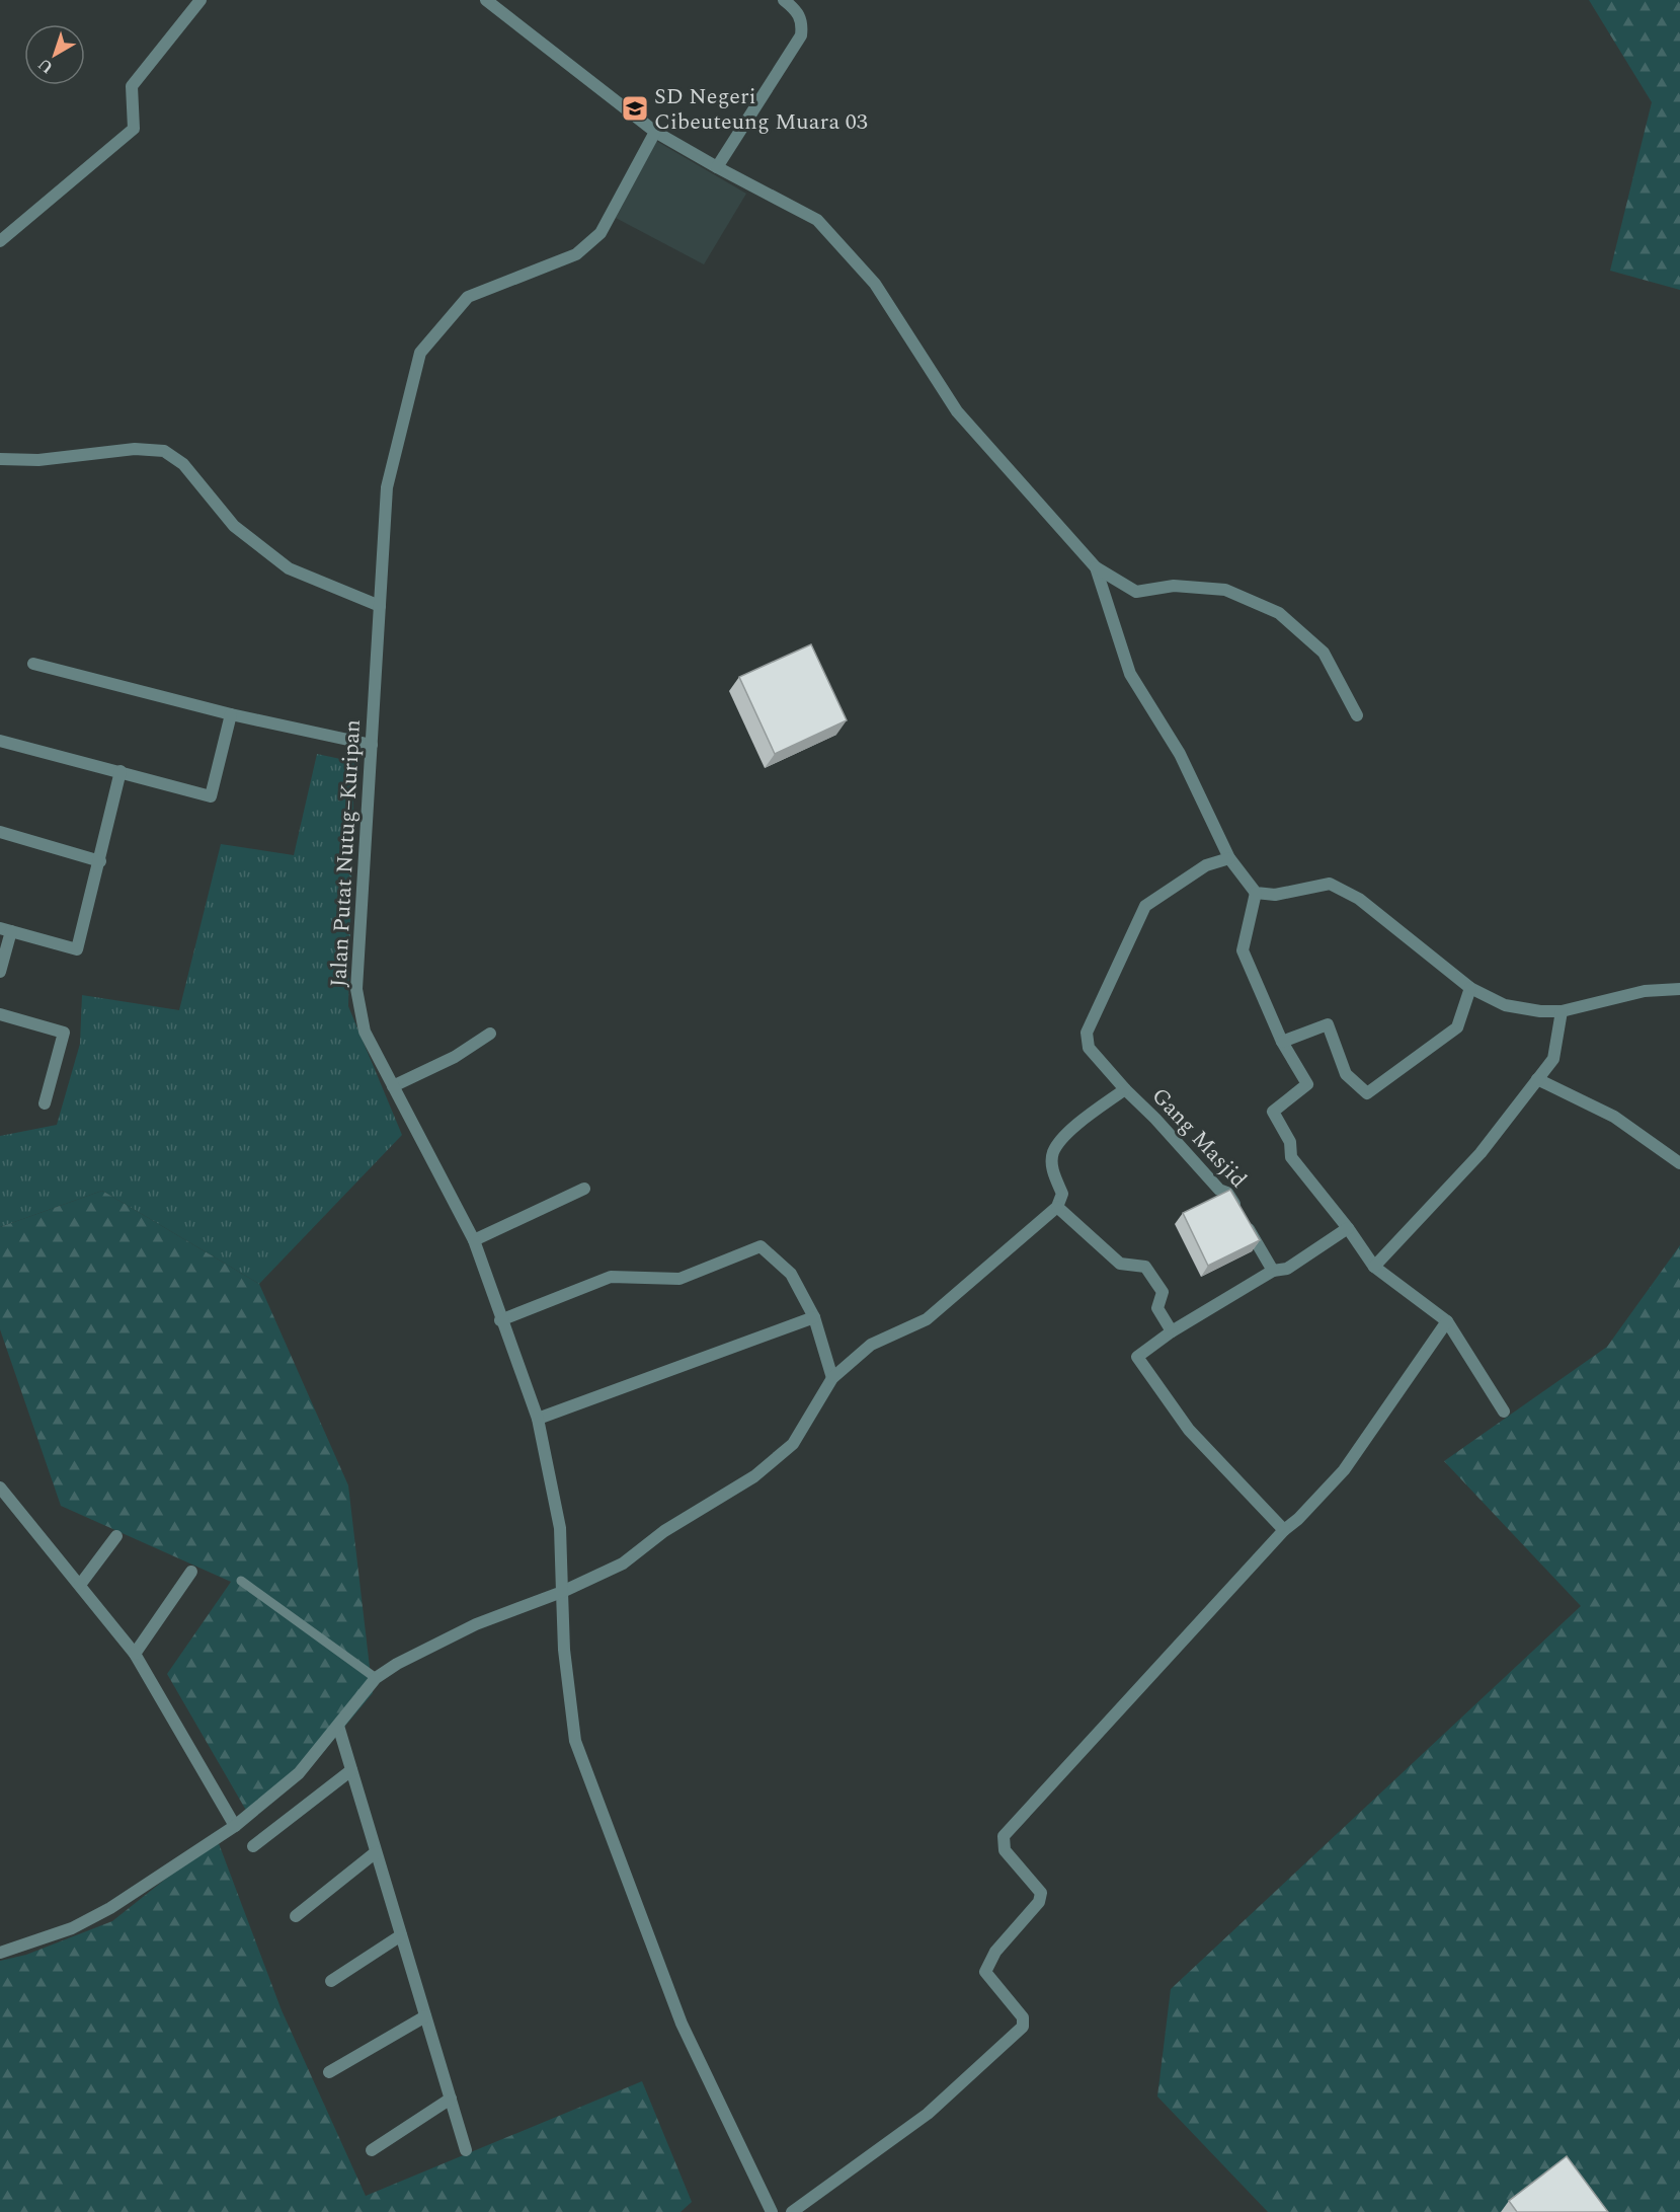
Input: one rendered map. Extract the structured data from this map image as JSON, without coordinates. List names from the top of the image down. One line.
{"streets":{"street":["Jalan Putat Nutug–Kuripan","Gang Masjid"]},"places":{"school or university":["SD Negeri Cibeuteung Muara 03"]},"north":"bottom left"}
